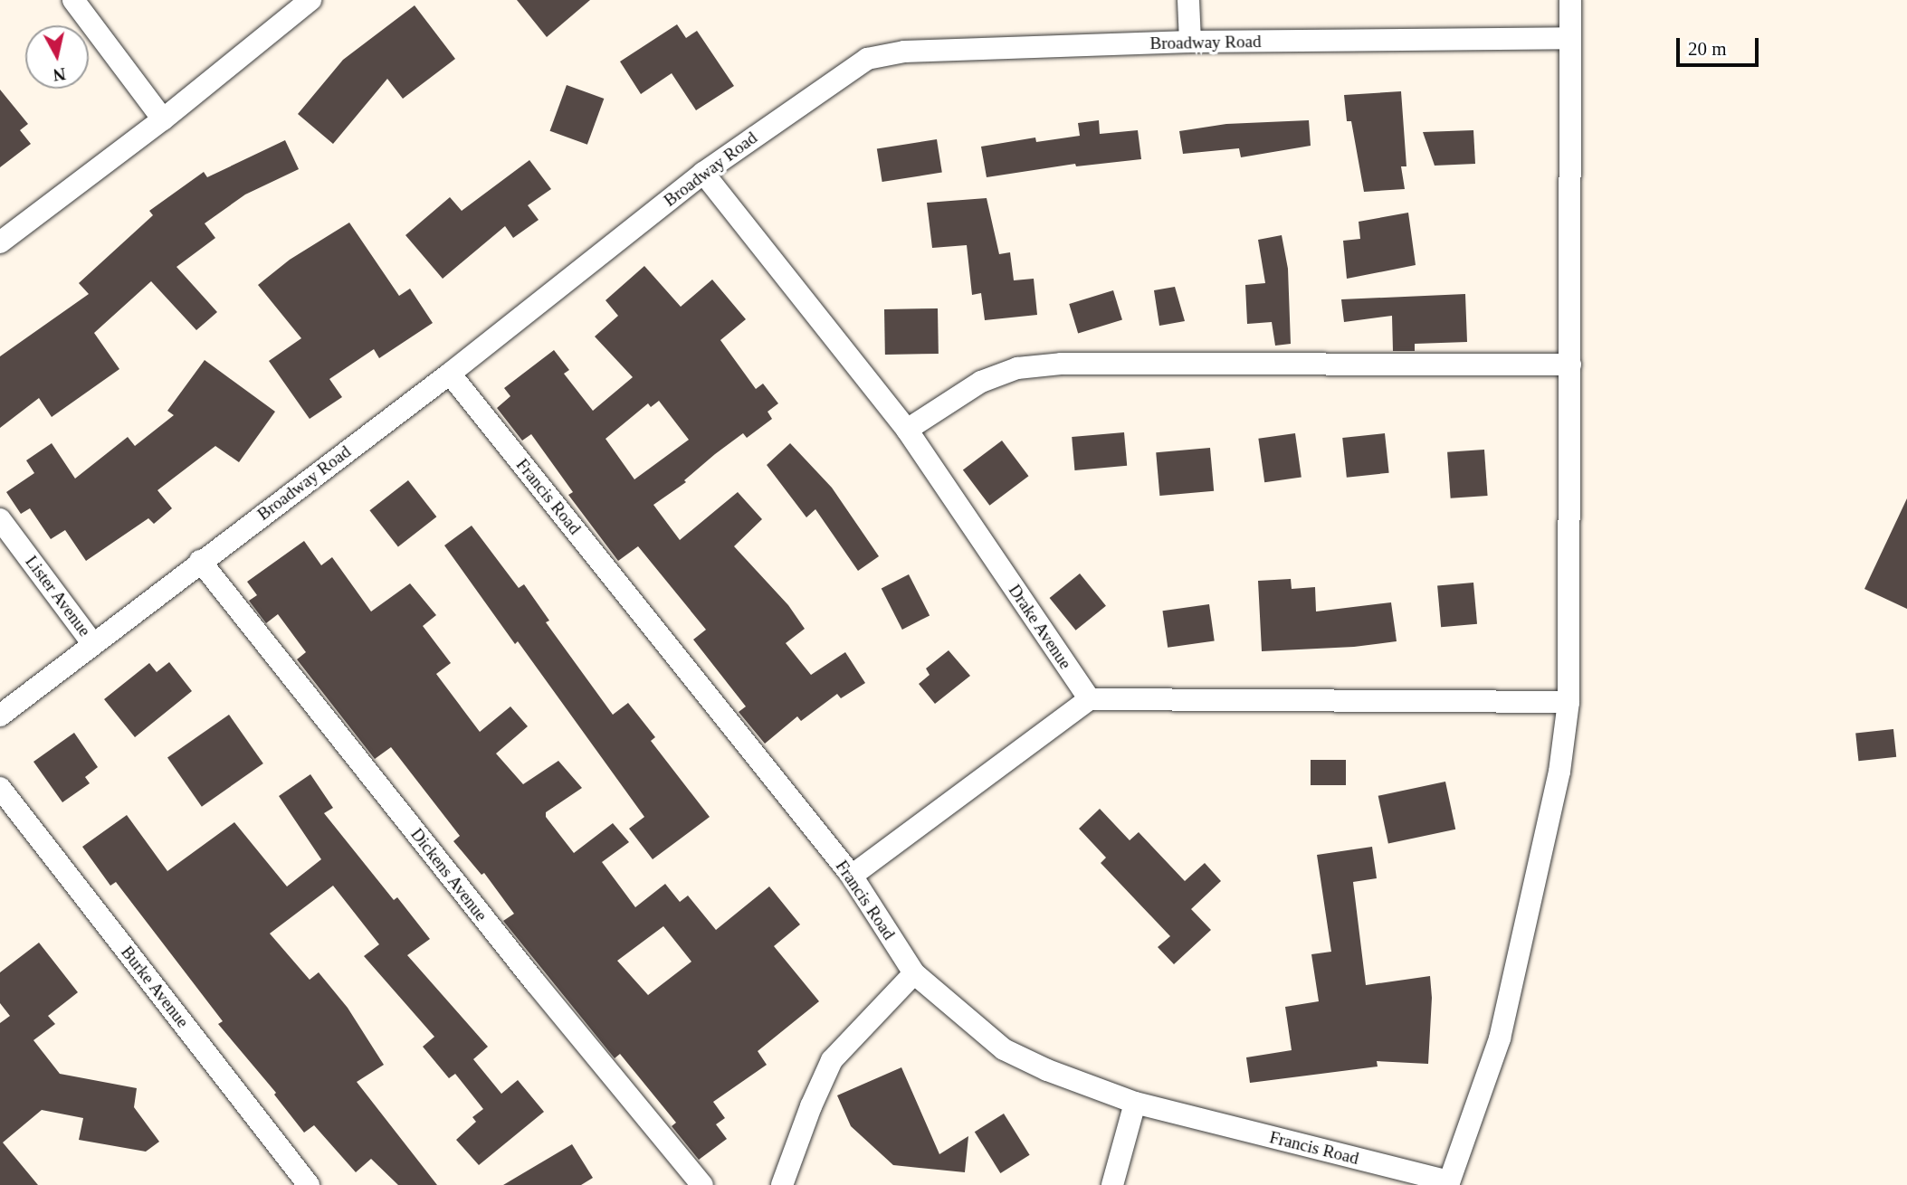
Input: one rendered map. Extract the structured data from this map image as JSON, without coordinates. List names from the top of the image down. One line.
{"streets":{"street":["Broadway Road","Francis Road","Lister Avenue","Drake Avenue","Dickens Avenue","Burke Avenue"]},"crossings":[["Broadway Road","Francis Road"],["Broadway Road","Lister Avenue"],["Broadway Road","Drake Avenue"],["Broadway Road","Dickens Avenue"]],"scale_bar":"20 m","north":"bottom"}
